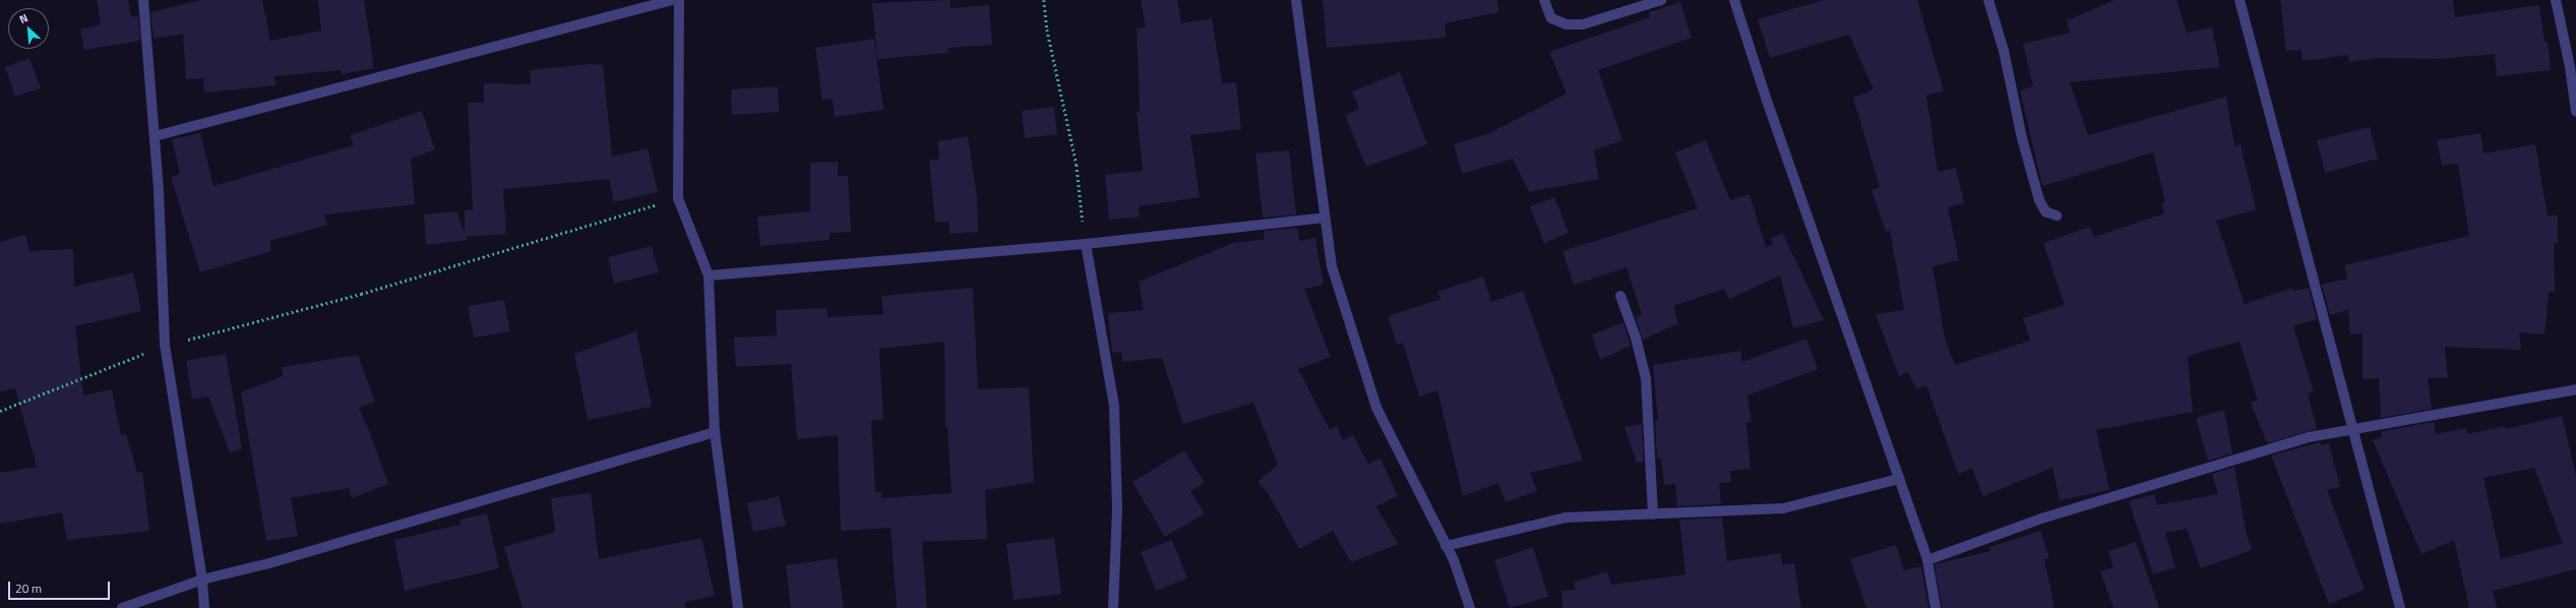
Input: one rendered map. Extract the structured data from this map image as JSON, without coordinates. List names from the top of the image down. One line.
{"scale_bar":"20 m","north":"top left"}
